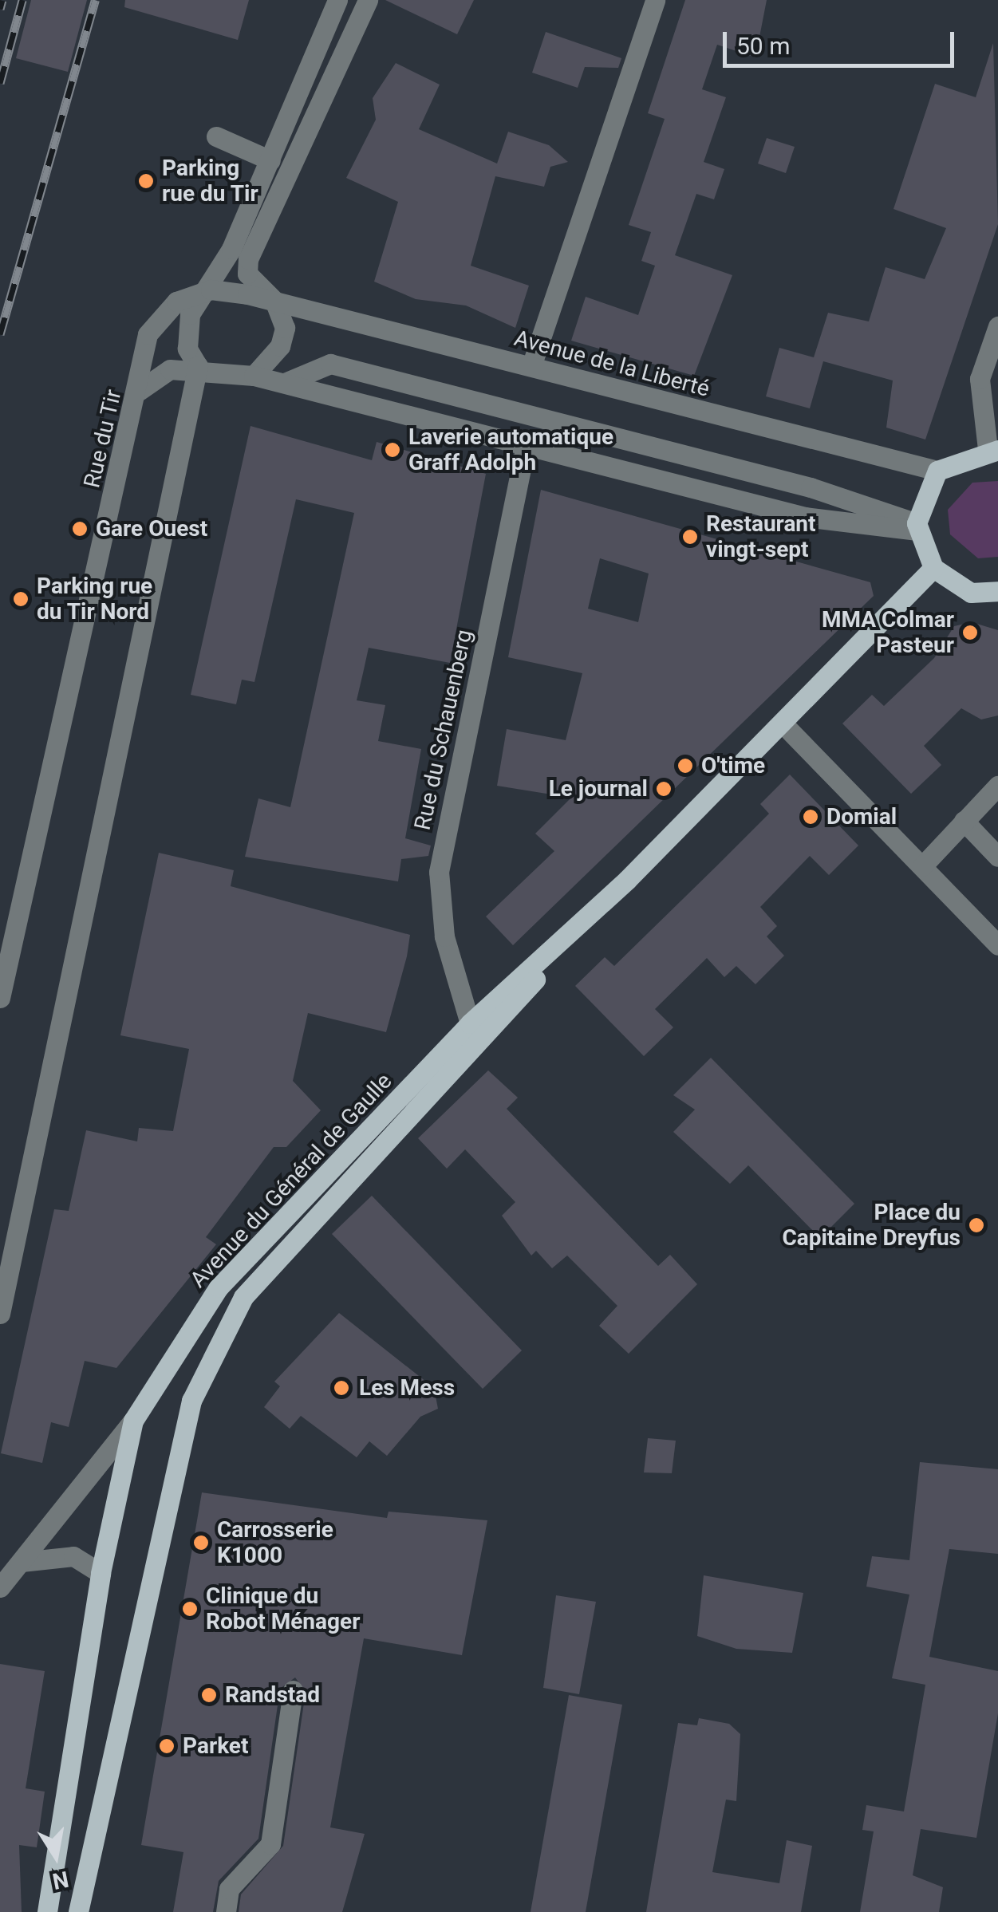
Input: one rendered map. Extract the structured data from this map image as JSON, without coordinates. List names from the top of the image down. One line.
{"streets":{"main road":["Avenue du Général de Gaulle"],"street":["Avenue de la Liberté","Rue du Tir","Rue du Schauenberg"]},"crossings":[["Avenue de la Liberté","Rue du Tir"],["Rue du Schauenberg","Avenue du Général de Gaulle"]],"places":["Parking rue du Tir","Laverie automatique Graff Adolph","Gare Ouest","Restaurant vingt-sept","Parking rue du Tir Nord","MMA Colmar Pasteur","O'time","Le journal","Domial","Place du Capitaine Dreyfus","Les Mess","Carrosserie K1000","Clinique du Robot Ménager","Randstad","Parket"],"scale_bar":"50 m","north":"bottom"}
